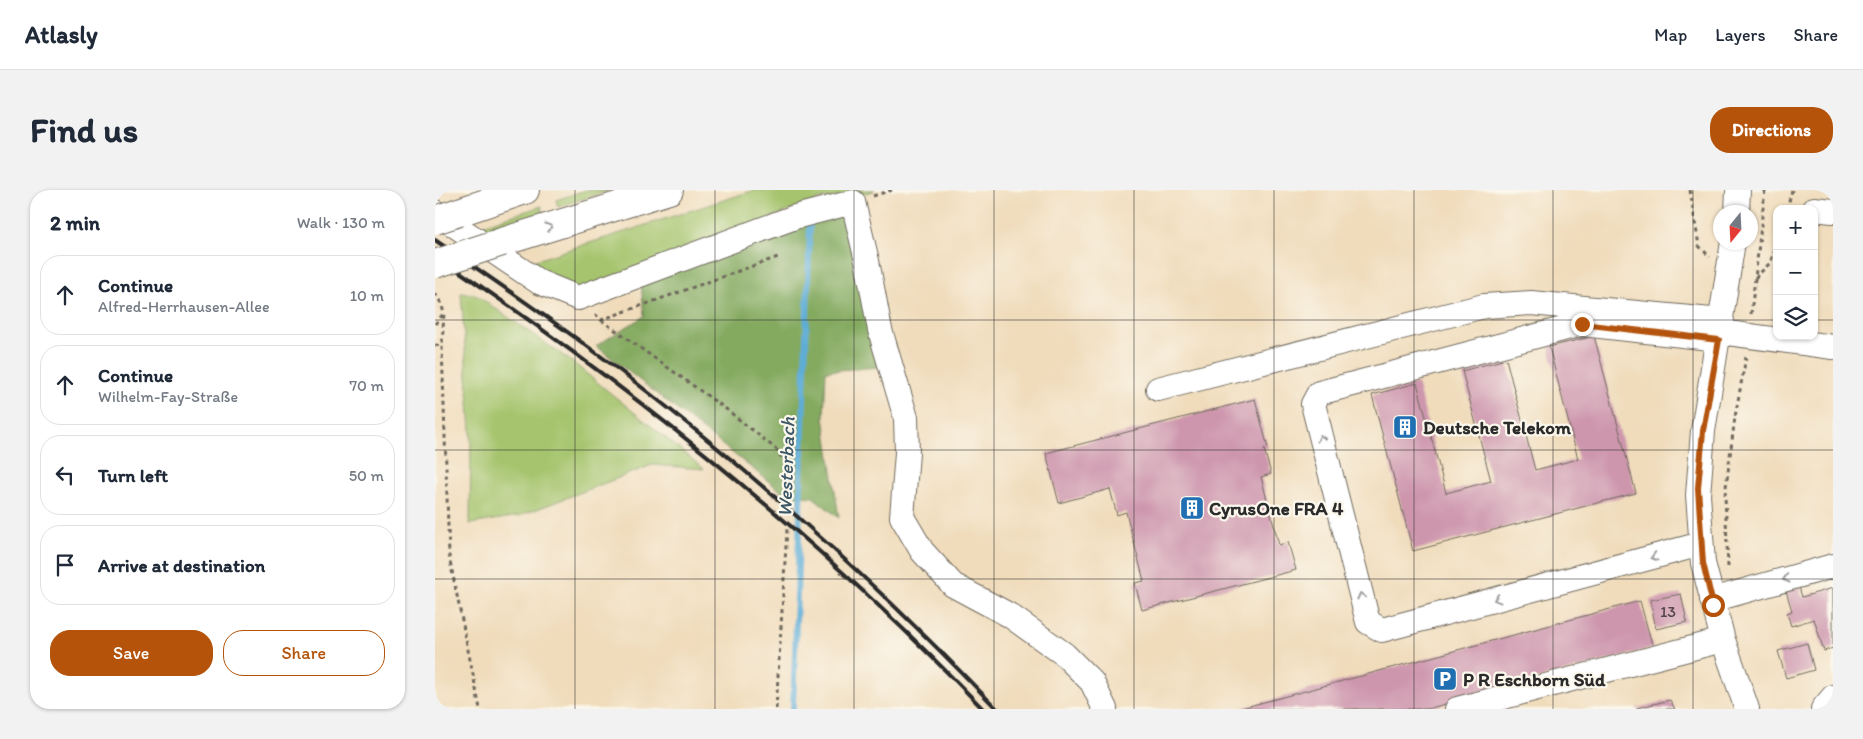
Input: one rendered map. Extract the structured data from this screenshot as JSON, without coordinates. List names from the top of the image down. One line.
{"water":["Westerbach"],"places":{"building":["Deutsche Telekom","CyrusOne FRA 4"],"parking":["P R Eschborn Süd"]},"house_numbers":["13"],"north":"bottom","page":{"header":"Atlasly","nav":["Map","Layers","Share"],"buttons":["Directions",["Save","Share"]],"title":"Find us","heading":["2 min","Walk · 130 m"],"map_buttons":["+","−"],"list":[["Continue","Alfred-Herrhausen-Allee","10 m"],["Continue","Wilhelm-Fay-Straße","70 m"],["Turn left","50 m"],"Arrive at destination"]}}
